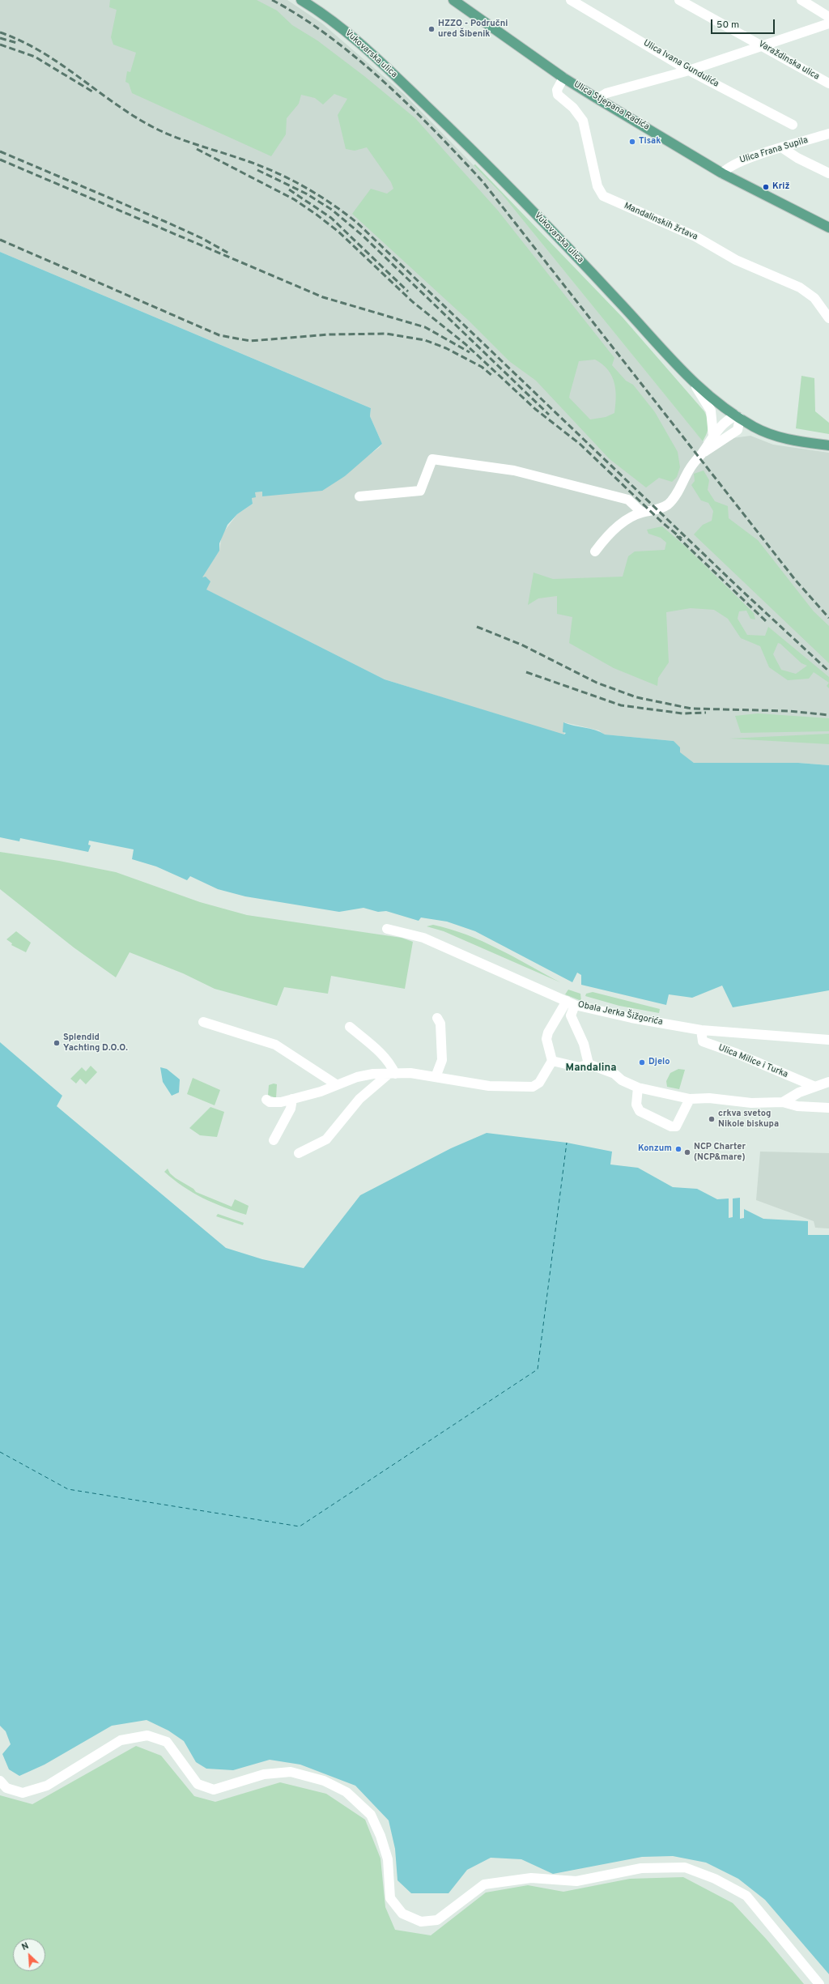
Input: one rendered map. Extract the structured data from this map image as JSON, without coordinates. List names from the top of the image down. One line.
{"streets":{"main road":["Vukovarska ulica","Ulica Stjepana Radića"],"street":["Varaždinska ulica","Ulica Ivana Gundulića","Ulica Frana Supila","Mandalinskih žrtava","Obala Jerka Šižgorića","Ulica Milice i Turka"]},"crossings":[["Ulica Stjepana Radića","Ulica Frana Supila"],["Ulica Stjepana Radića","Mandalinskih žrtava"],["Obala Jerka Šižgorića","Ulica Milice i Turka"]],"districts":["Mandalina"],"places":["HZZO - Područni ured Šibenik","Tisak","Križ","Splendid Yachting D.O.O.","Djelo","crkva svetog Nikole biskupa","Konzum","NCP Charter (NCP&mare)"],"scale_bar":"50 m","north":"top left"}
